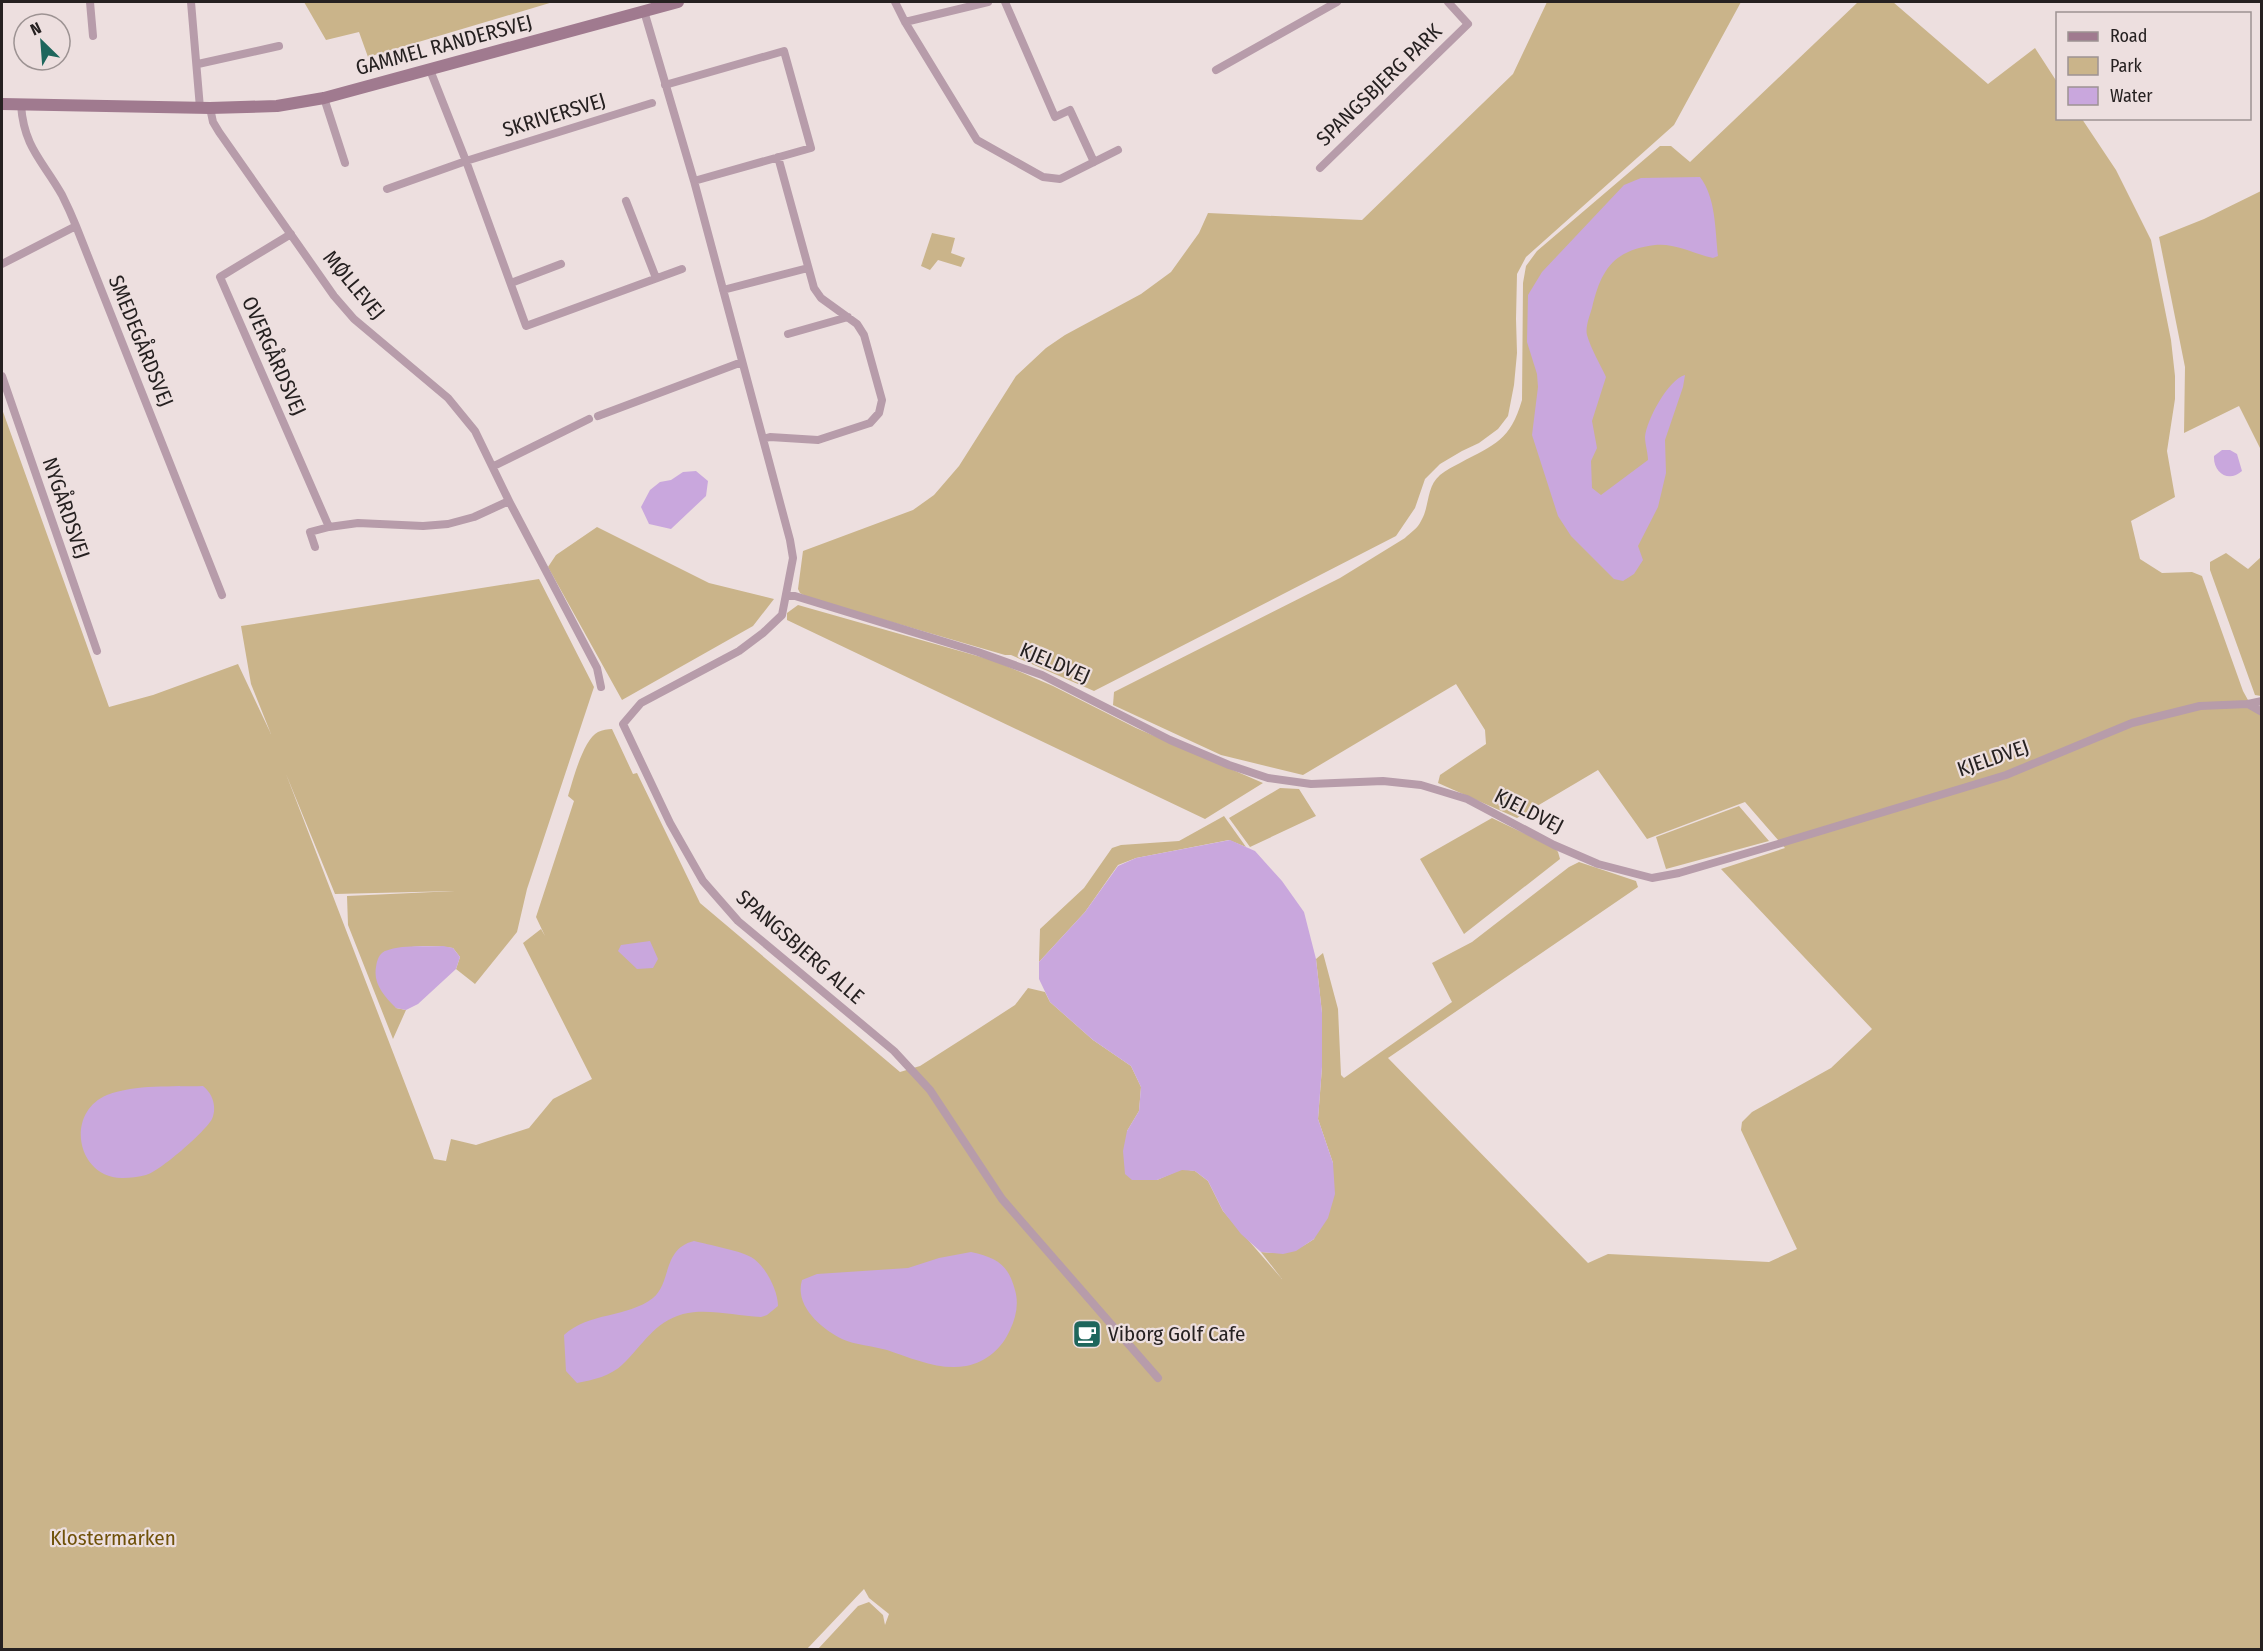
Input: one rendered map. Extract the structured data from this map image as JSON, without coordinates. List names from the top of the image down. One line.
{"streets":{"street":["GAMMEL RANDERSVEJ","SPANGSBJERG PARK","SKRIVERSVEJ","MØLLEVEJ","SMEDEGÅRDSVEJ","OVERGÅRDSVEJ","NYGÅRDSVEJ","KJELDVEJ","SPANGSBJERG ALLE"]},"crossings":[["GAMMEL RANDERSVEJ","MØLLEVEJ"],["GAMMEL RANDERSVEJ","SMEDEGÅRDSVEJ"],["GAMMEL RANDERSVEJ","SPANGSBJERG ALLE"],["MØLLEVEJ","OVERGÅRDSVEJ"],["KJELDVEJ","SPANGSBJERG ALLE"]],"parks":["Klostermarken"],"places":{"cafe":["Viborg Golf Cafe"]},"legend":["Road","Park","Water"],"north":"top left"}
